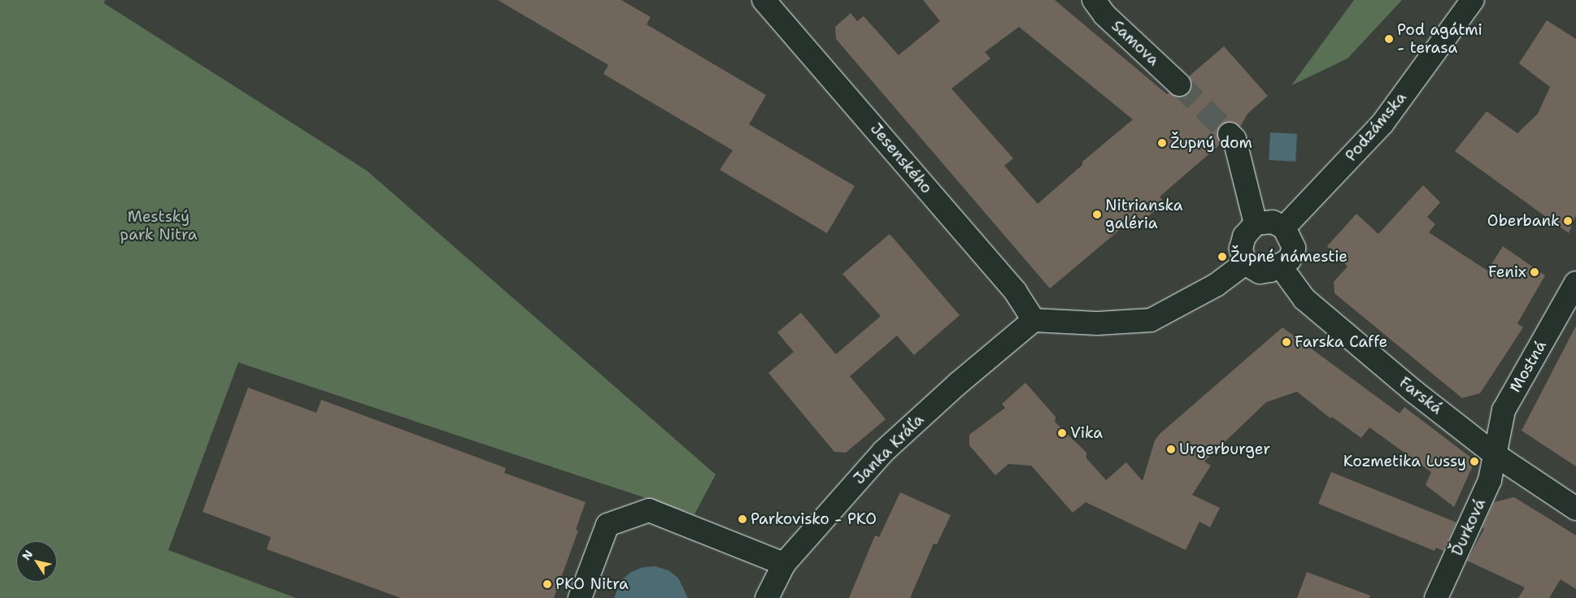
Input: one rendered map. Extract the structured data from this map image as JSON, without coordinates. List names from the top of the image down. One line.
{"streets":{"street":["Samova","Podzámska","Jesenského","Mostná","Farská","Janka Kráľa","Ďurková"]},"crossings":[["Podzámska","Farská"],["Jesenského","Janka Kráľa"],["Mostná","Farská"],["Mostná","Ďurková"],["Farská","Ďurková"]],"parks":["Mestský park Nitra"],"places":["Pod agátmi - terasa","Župný dom","Nitrianska galéria","Oberbank","Župné námestie","Fenix","Farska Caffe","Vika","Urgerburger","Kozmetika Lussy","Parkovisko - PKO","PKO Nitra"],"north":"top left"}
